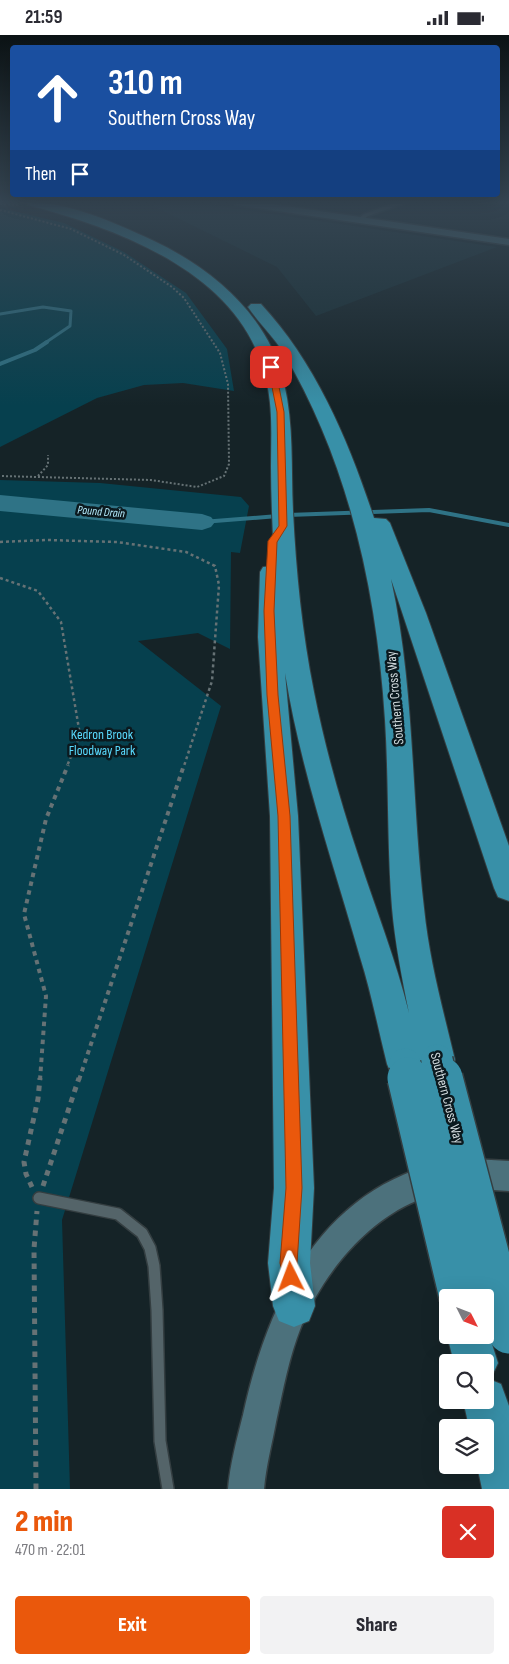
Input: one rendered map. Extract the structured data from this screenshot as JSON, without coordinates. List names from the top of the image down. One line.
{"streets":{"highway":["Southern Cross Way"]},"water":["Pound Drain"],"parks":["Kedron Brook Floodway Park"],"north":"bottom right","page":{"status":"21:59","turn":["310 m","Southern Cross Way"],"then":"Then","heading":["2 min","470 m · 22:01"],"buttons":["Exit","Share"]}}
